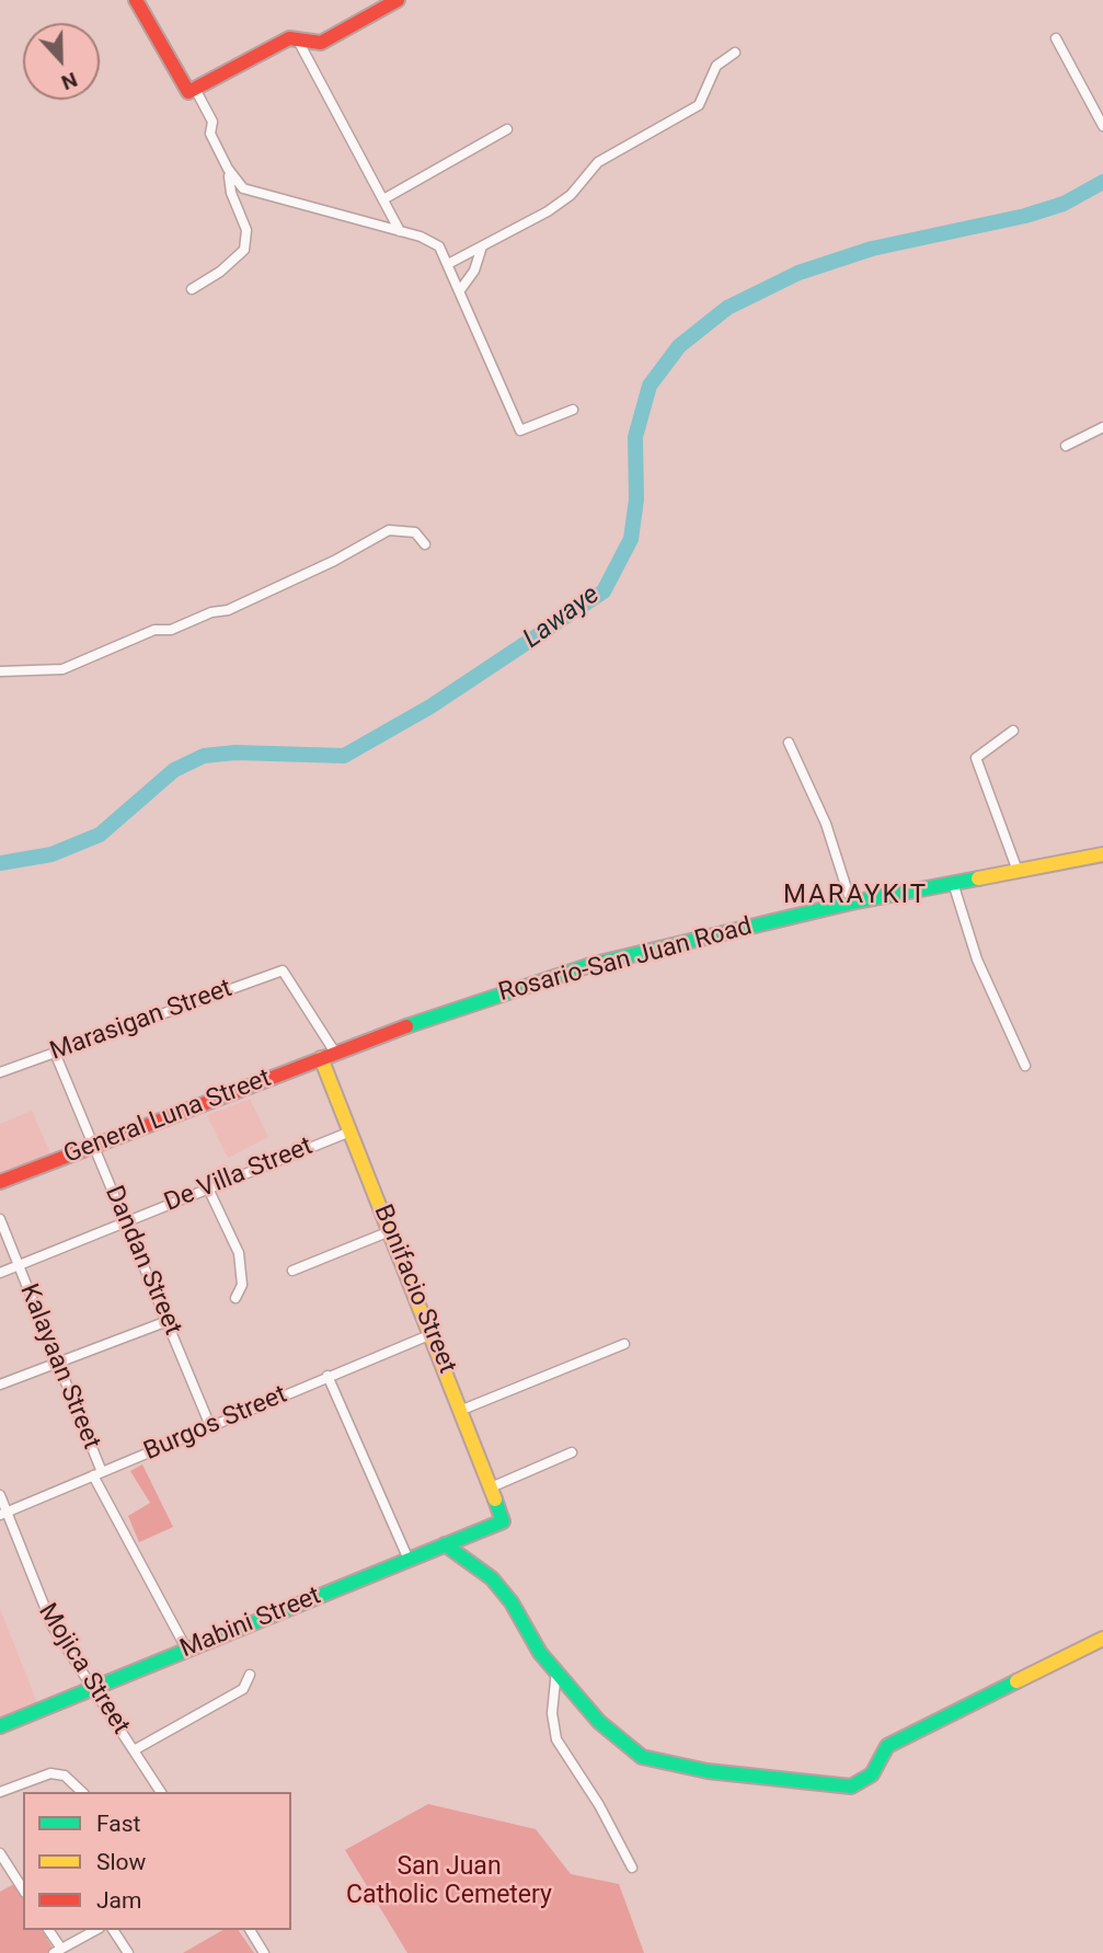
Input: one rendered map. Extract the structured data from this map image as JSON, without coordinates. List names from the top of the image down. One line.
{"streets":{"street":["Rosario-San Juan Road","Marasigan Street","General Luna Street","De Villa Street","Dandan Street","Bonifacio Street","Kalayaan Street","Burgos Street","Mabini Street","Mojica Street"]},"crossings":[["Rosario-San Juan Road","Marasigan Street"],["Rosario-San Juan Road","General Luna Street"],["Marasigan Street","General Luna Street"],["Marasigan Street","Dandan Street"],["General Luna Street","Dandan Street"],["General Luna Street","Bonifacio Street"],["De Villa Street","Dandan Street"],["De Villa Street","Bonifacio Street"],["De Villa Street","Kalayaan Street"],["Dandan Street","Burgos Street"],["Bonifacio Street","Burgos Street"],["Bonifacio Street","Mabini Street"],["Kalayaan Street","Burgos Street"],["Kalayaan Street","Mabini Street"],["Burgos Street","Mojica Street"],["Mabini Street","Mojica Street"]],"districts":["MARAYKIT"],"water":["Lawaye"],"parks":["San Juan Catholic Cemetery"],"legend":["Fast","Slow","Jam"],"north":"bottom"}
